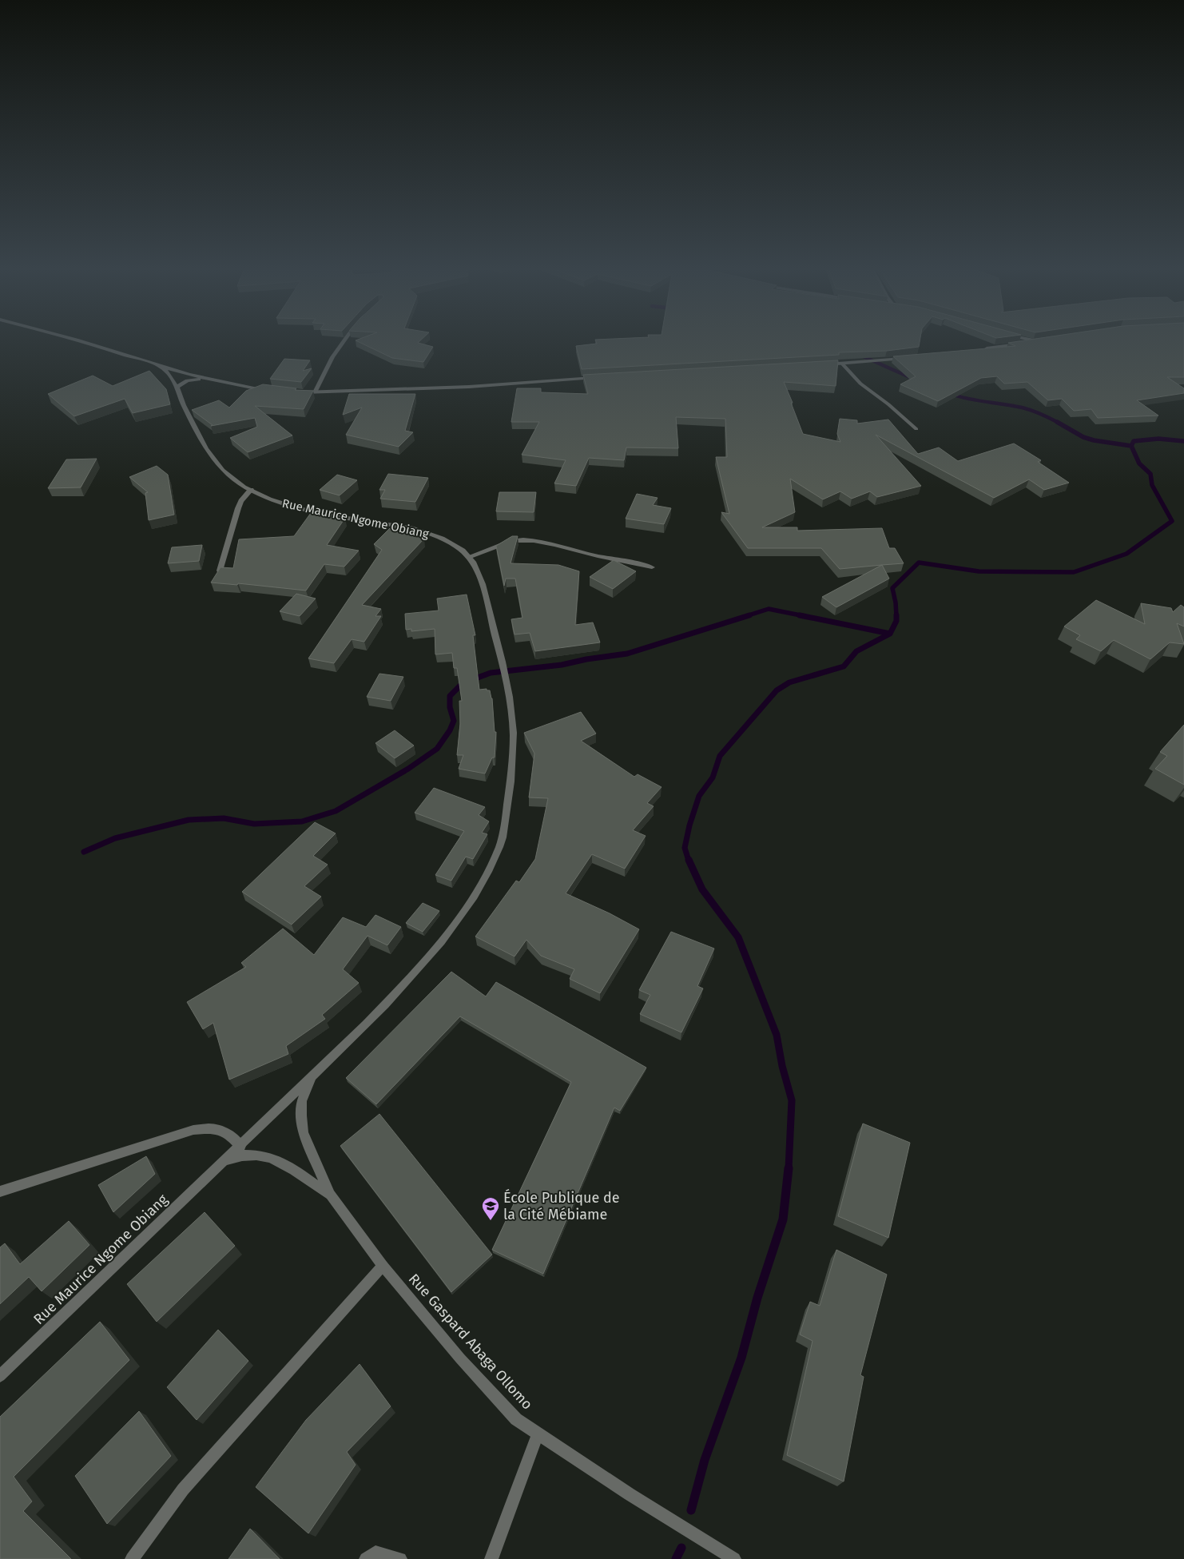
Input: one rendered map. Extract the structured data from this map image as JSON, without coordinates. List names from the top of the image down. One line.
{"streets":{"street":["Rue Maurice Ngome Obiang","Rue Gaspard Abaga Ollomo"]},"places":{"school or university":["École Publique de la Cité Mébiame"]}}
